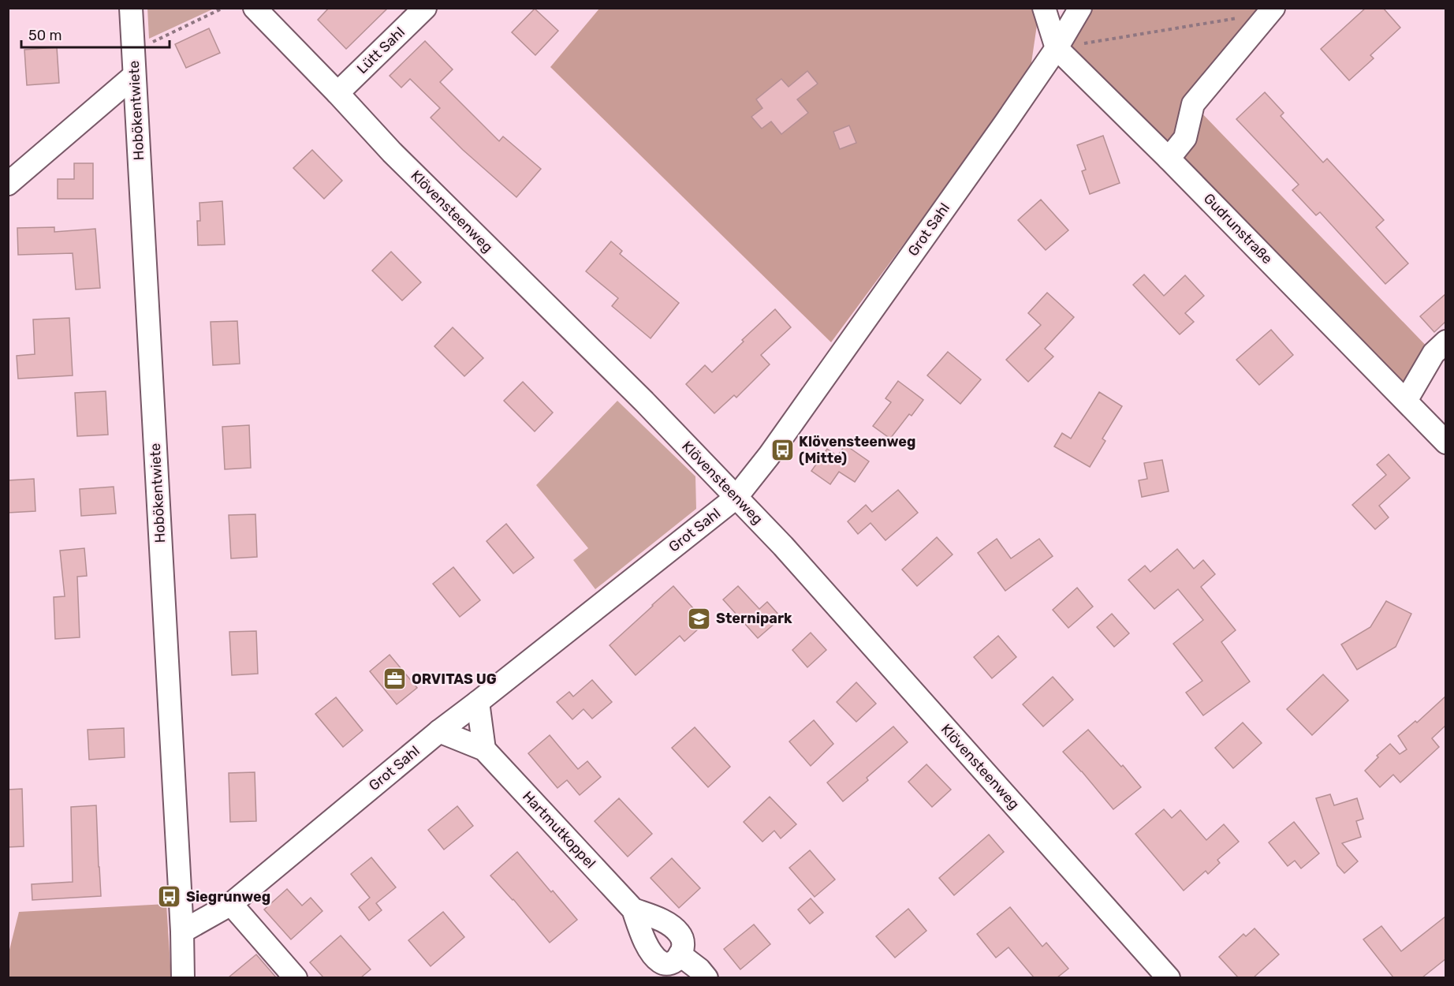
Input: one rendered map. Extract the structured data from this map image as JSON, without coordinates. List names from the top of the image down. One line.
{"streets":{"street":["Lütt Sahl","Hobökentwiete","Klövensteenweg","Gudrunstraße","Grot Sahl","Hartmutkoppel"]},"crossings":[["Lütt Sahl","Klövensteenweg"],["Hobökentwiete","Grot Sahl"],["Klövensteenweg","Grot Sahl"],["Gudrunstraße","Grot Sahl"],["Grot Sahl","Hartmutkoppel"]],"places":{"bus stop":["Klövensteenweg (Mitte)","Siegrunweg"],"school or university":["Sternipark"],"office":["ORVITAS UG"]},"scale_bar":"50 m"}
